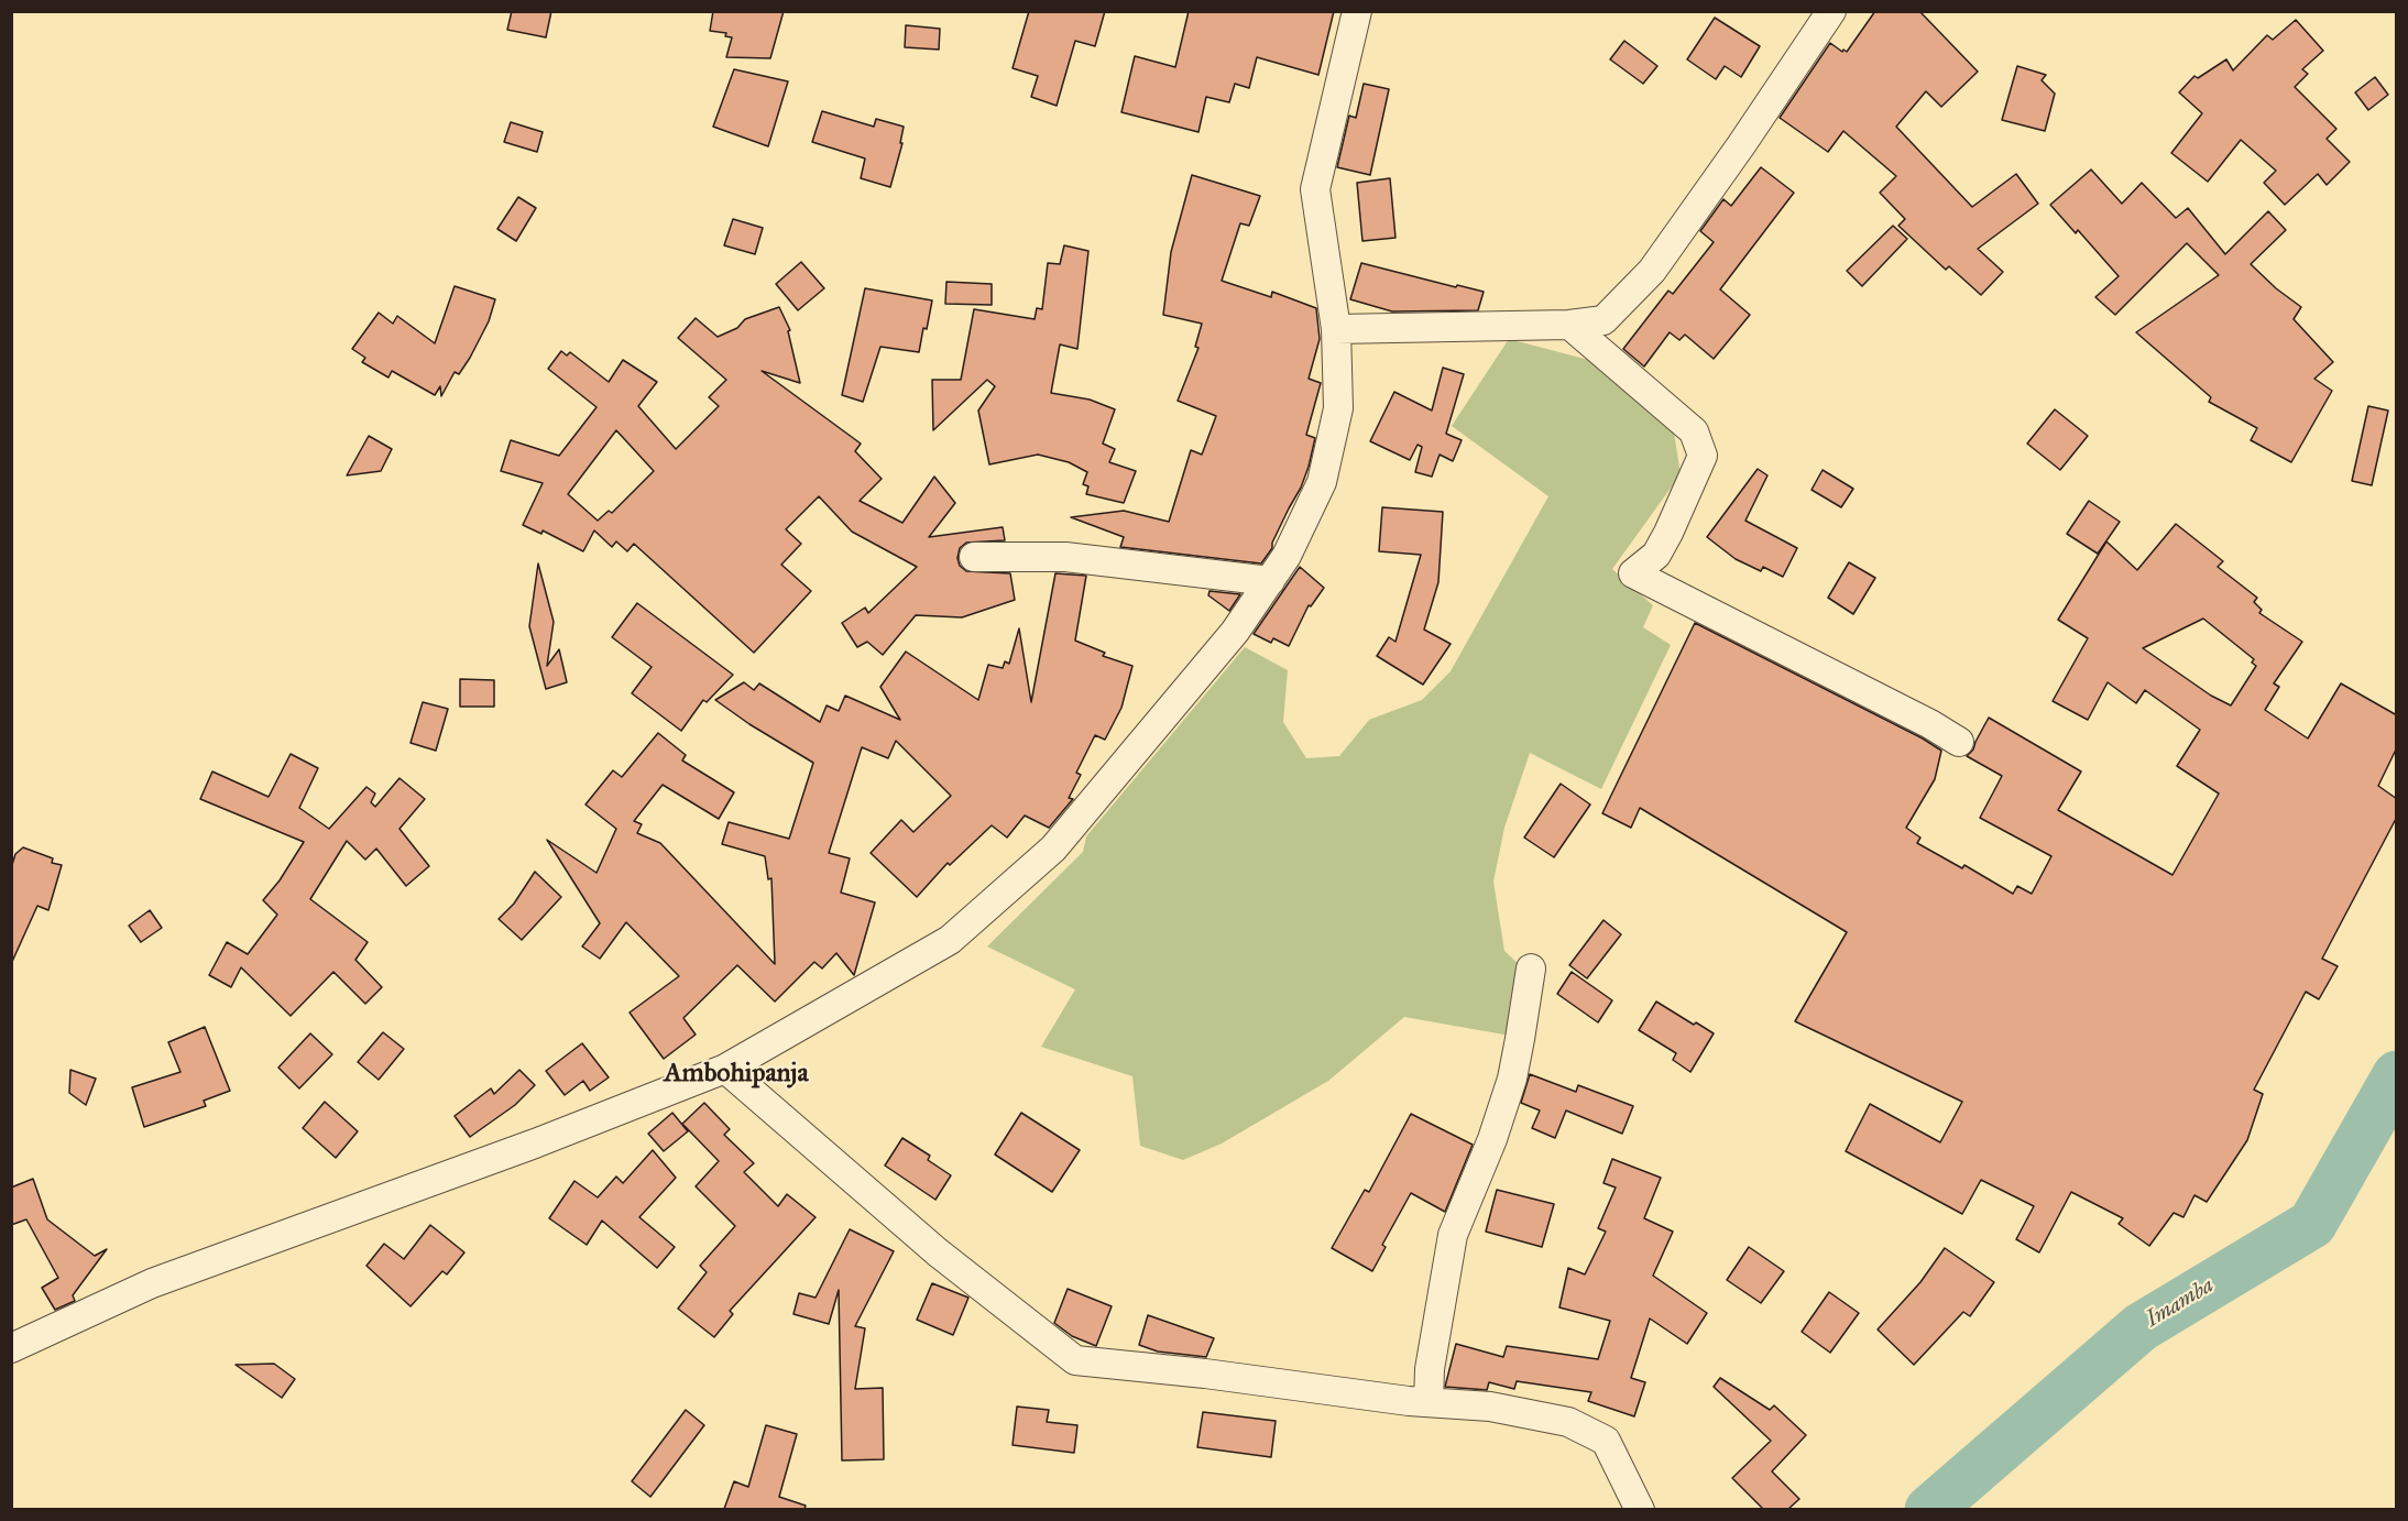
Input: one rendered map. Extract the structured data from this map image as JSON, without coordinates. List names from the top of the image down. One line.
{"districts":["Ambohipanja"],"water":["Imamba"]}
